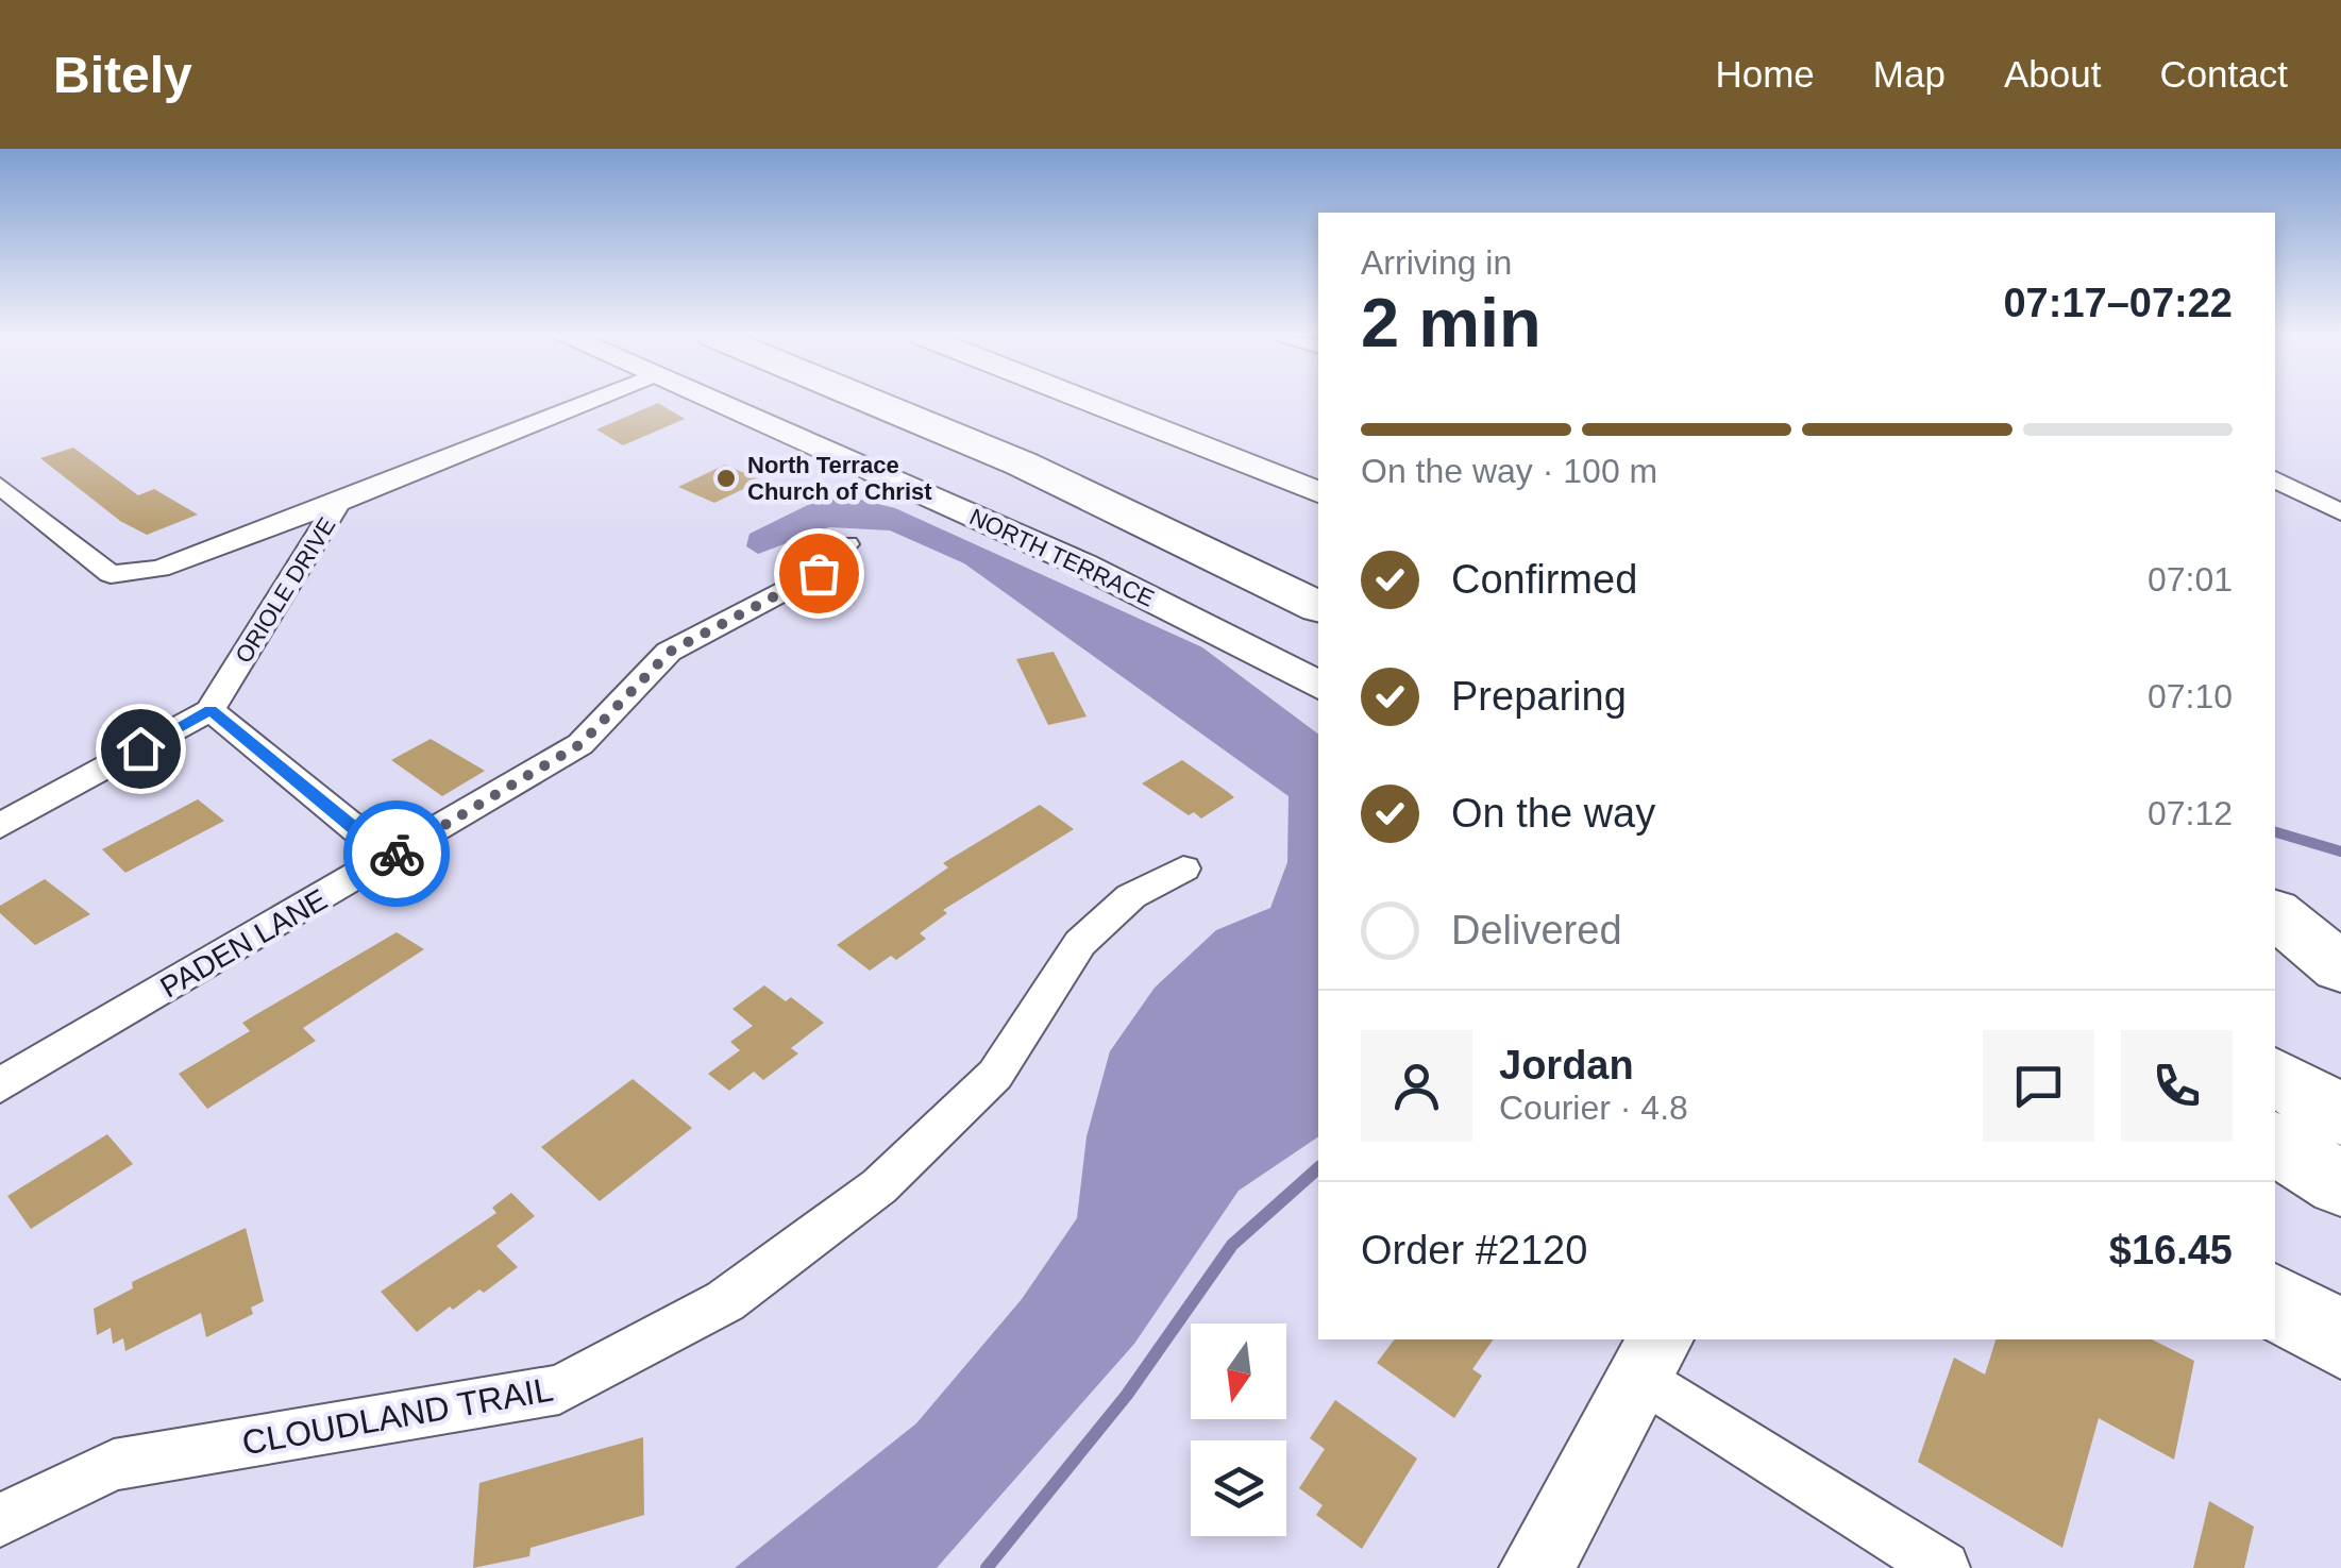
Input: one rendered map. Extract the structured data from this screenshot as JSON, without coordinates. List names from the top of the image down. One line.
{"streets":{"street":["NORTH TERRACE","ORIOLE DRIVE","PADEN LANE","CLOUDLAND TRAIL"]},"places":["North Terrace Church of Christ"],"north":"bottom","page":{"header":"Bitely","nav":["Home","Map","About","Contact"],"heading":["2 min","Arriving in","07:17–07:22"],"panel":["Jordan","Courier · 4.8","Order #2120","$16.45"],"bar":"On the way · 100 m","list":[["Confirmed","07:01"],["Preparing","07:10"],["On the way","07:12"],"Delivered"]}}
